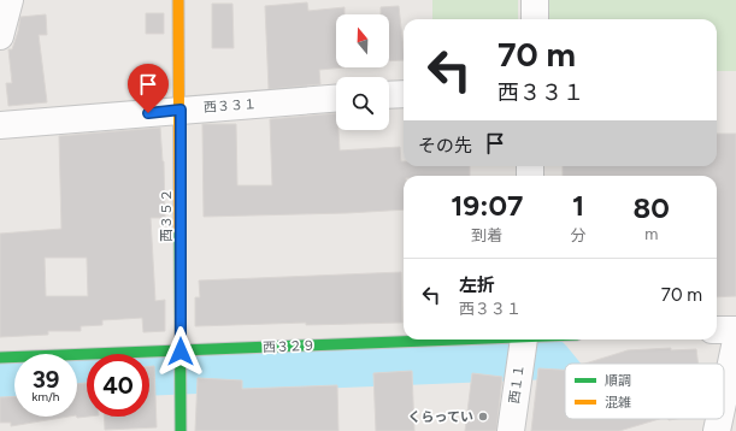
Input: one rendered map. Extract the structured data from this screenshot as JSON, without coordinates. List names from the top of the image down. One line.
{"streets":{"street":["西３３１","西３５２","西３２９","西１１"]},"crossings":[["西３３１","西３５２"],["西３５２","西３２９"]],"places":["くらってい"],"legend":["順調","混雑"],"north":"top","page":{"turn":["70 m","西３３１"],"then":"その先","eta":["19:07","到着","1","分","80","m"],"list":[{"name":"左折","note":"西３３１","value":"70 m"}],"speed":"39 km/h","limit":"40"}}
